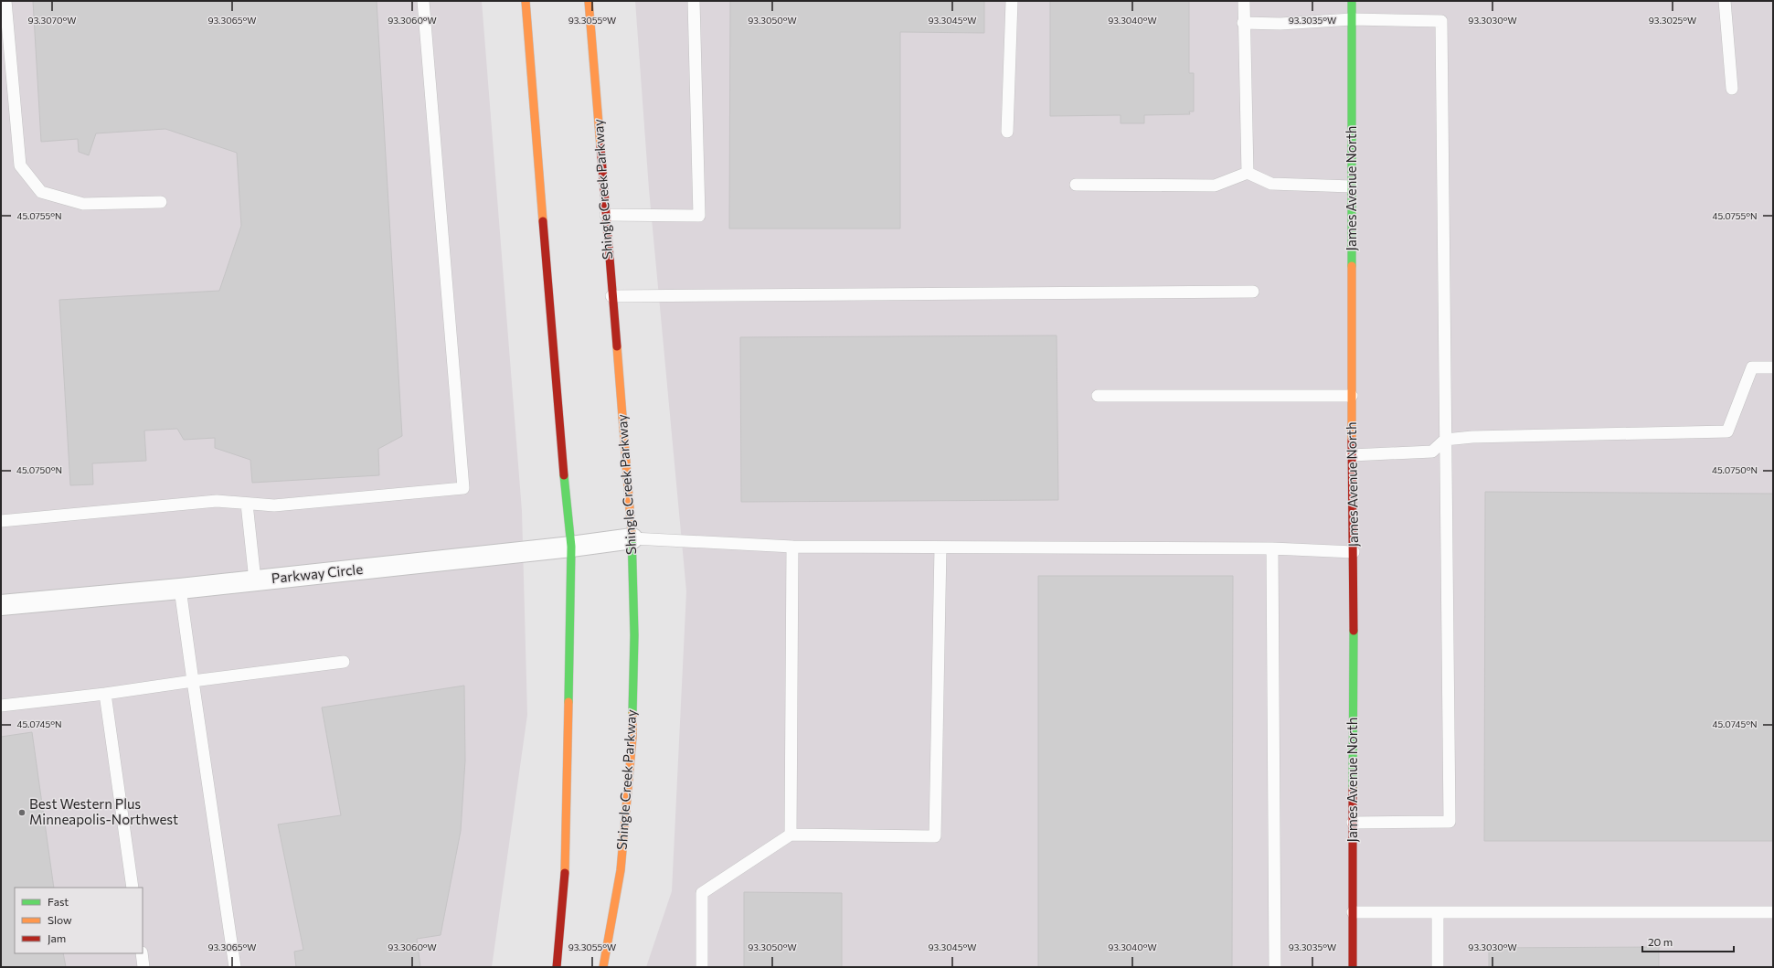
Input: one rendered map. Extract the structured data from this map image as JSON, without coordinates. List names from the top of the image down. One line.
{"streets":{"street":["James Avenue North","Shingle Creek Parkway","Parkway Circle"]},"crossings":[["Shingle Creek Parkway","Parkway Circle"]],"places":["Best Western Plus Minneapolis-Northwest"],"legend":["Fast","Slow","Jam"],"scale_bar":"20 m","coordinates":["93.3070°W","93.3065°W","93.3060°W","93.3055°W","93.3050°W","93.3045°W","93.3040°W","93.3035°W","93.3030°W","93.3025°W","45.0755°N","45.0750°N","45.0745°N"]}
